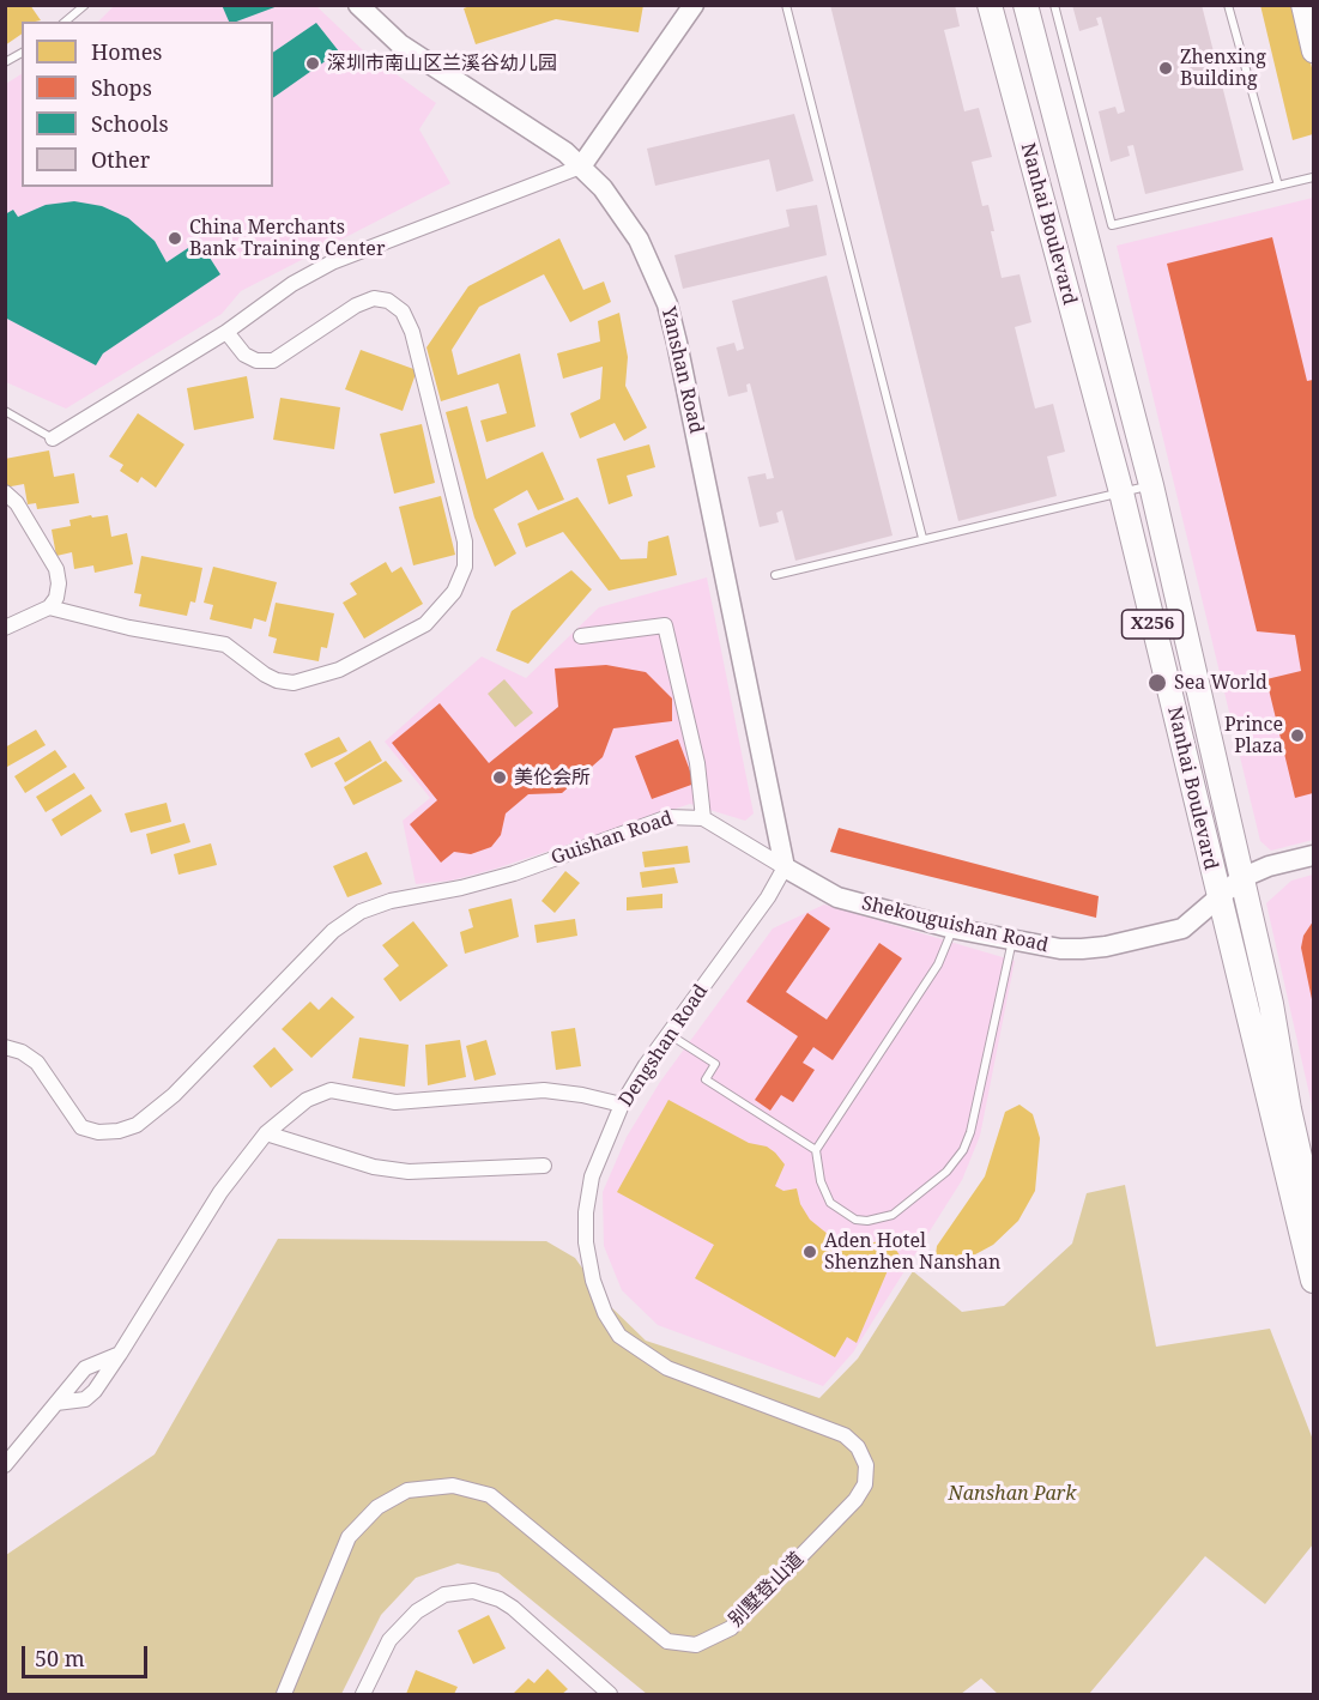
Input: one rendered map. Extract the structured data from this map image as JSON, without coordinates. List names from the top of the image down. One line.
{"streets":{"main road":["Nanhai Boulevard","X256"],"street":["Yanshan Road","Guishan Road","Shekouguishan Road","Dengshan Road","别墅登山道"]},"crossings":[["Nanhai Boulevard","Shekouguishan Road"],["Yanshan Road","Guishan Road"],["Yanshan Road","Shekouguishan Road"],["Yanshan Road","Dengshan Road"],["Guishan Road","Shekouguishan Road"],["Guishan Road","Dengshan Road"],["Shekouguishan Road","Dengshan Road"],["Dengshan Road","别墅登山道"]],"parks":["Nanshan Park"],"places":["深圳市南山区兰溪谷幼儿园","Zhenxing Building","China Merchants Bank Training Center","Sea World","Prince Plaza","美伦会所","Aden Hotel Shenzhen Nanshan"],"legend":["Homes","Shops","Schools","Other"],"scale_bar":"50 m"}
